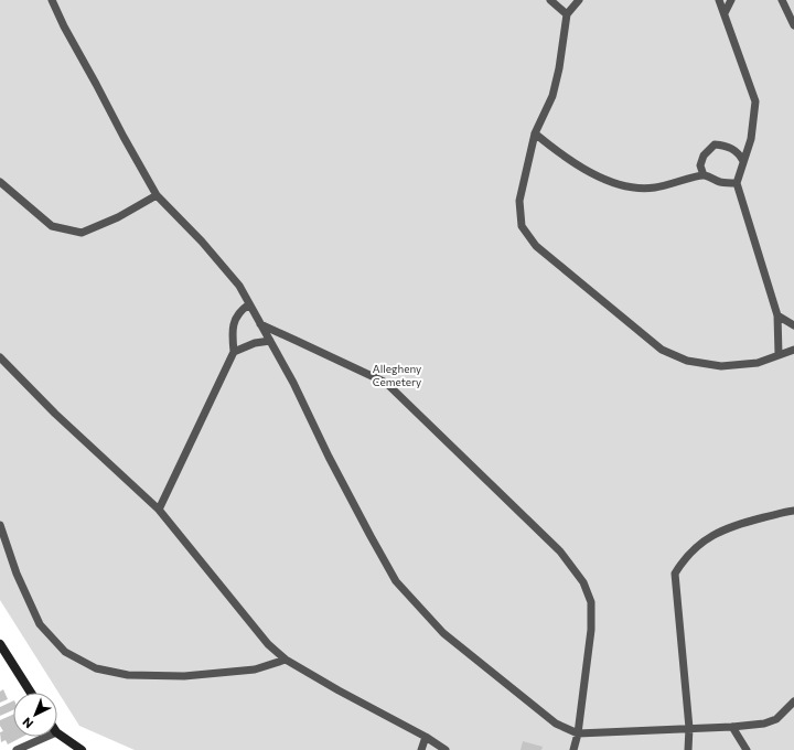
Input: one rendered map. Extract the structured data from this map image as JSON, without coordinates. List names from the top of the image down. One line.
{"parks":["Allegheny Cemetery"],"north":"bottom left"}
